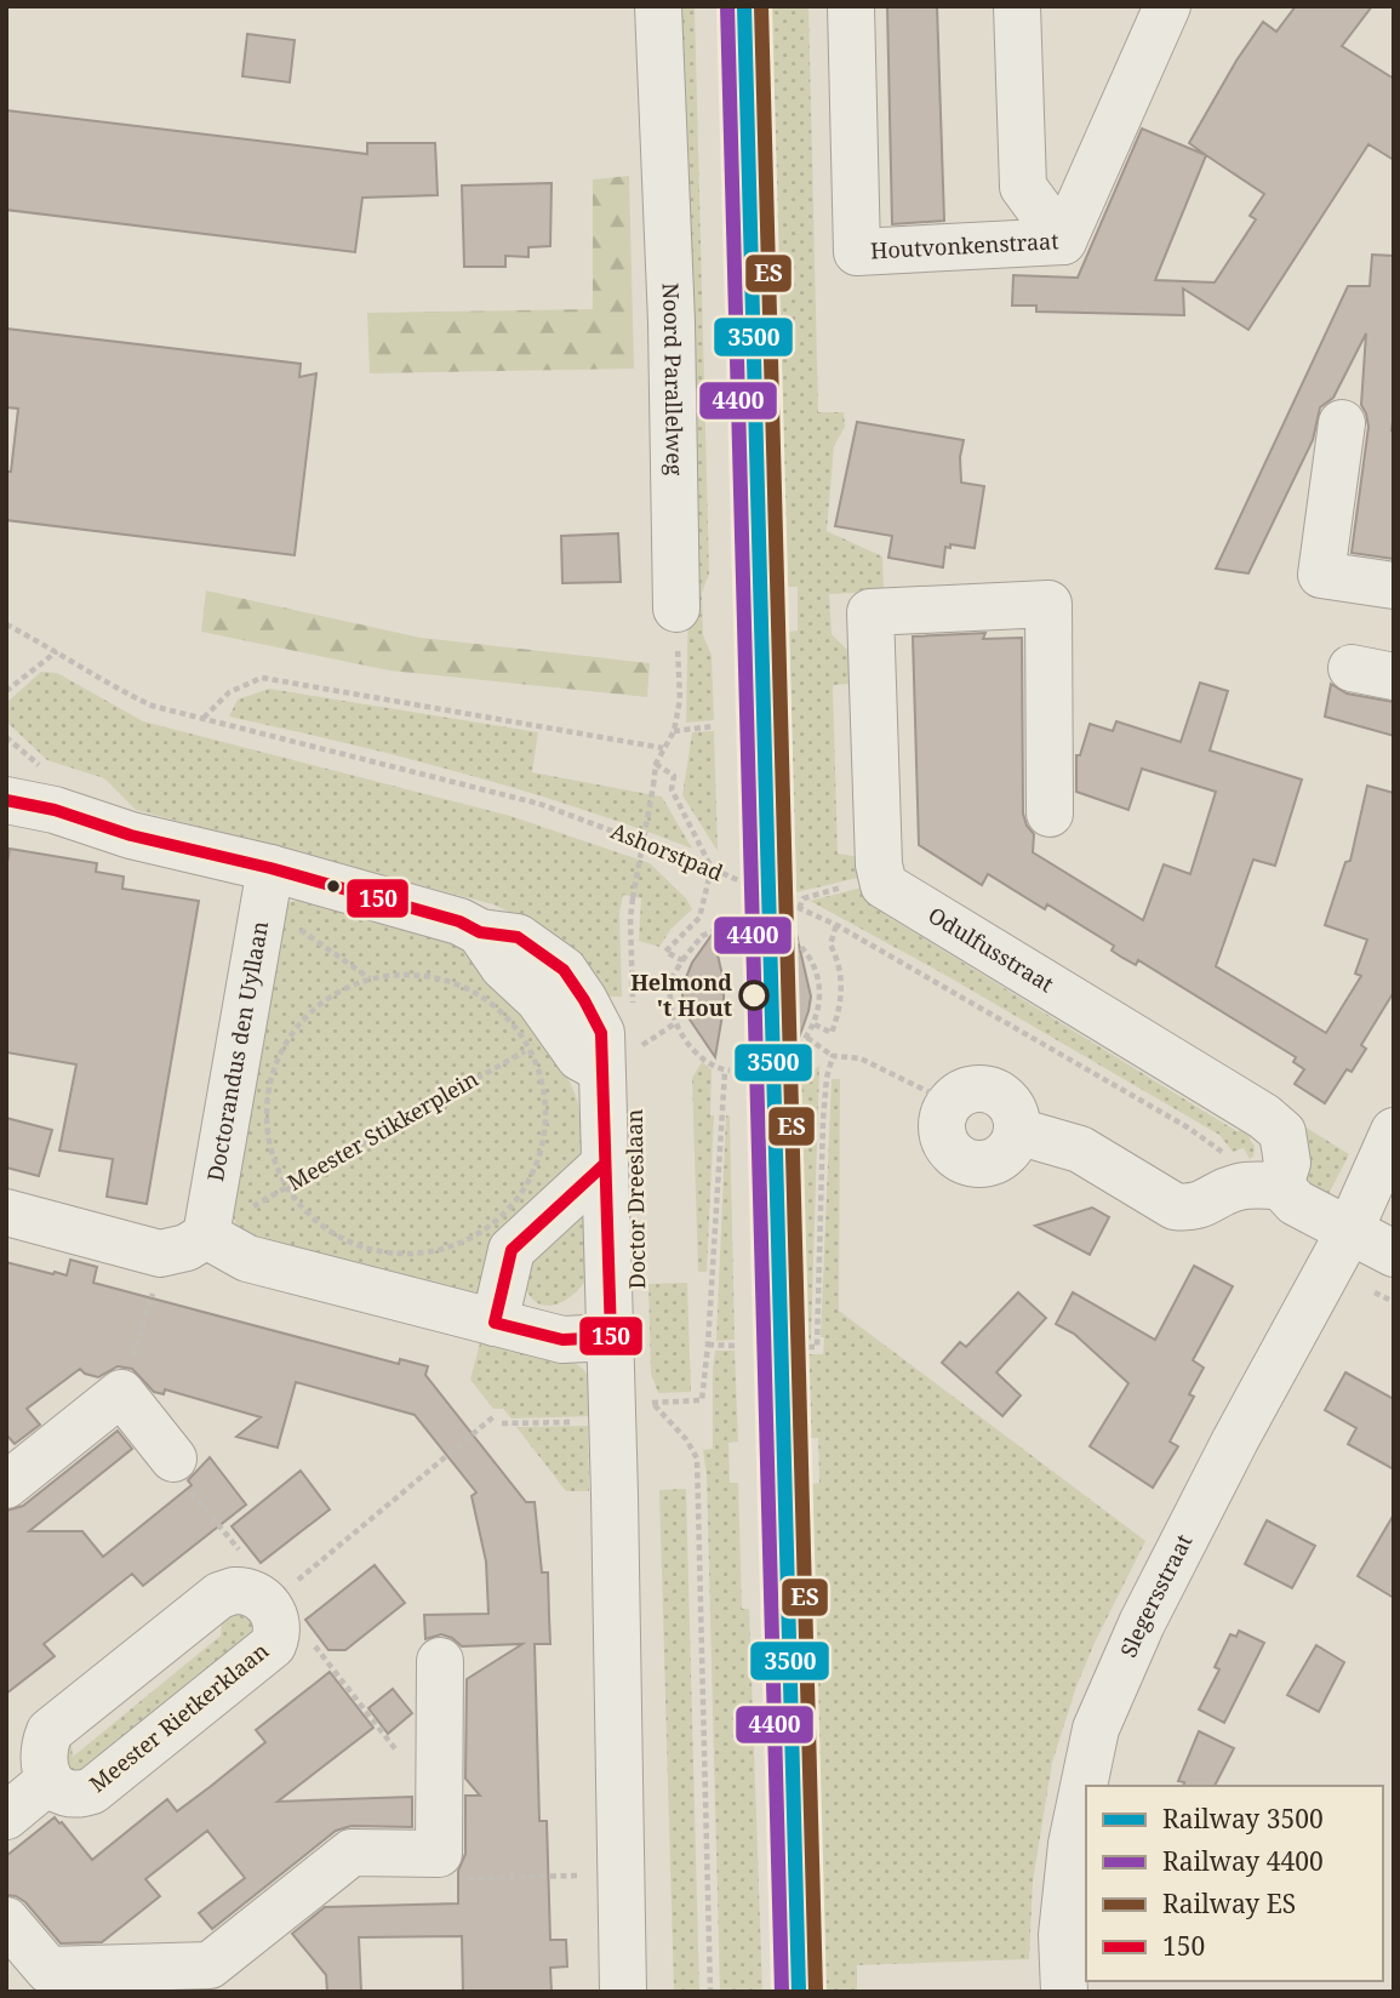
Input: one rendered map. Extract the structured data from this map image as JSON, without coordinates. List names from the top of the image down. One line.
{"streets":{"street":["Houtvonkenstraat","Noord Parallelweg","Odulfusstraat","Doctorandus den Uyllaan","Doctor Dreeslaan","Slegersstraat","Meester Rietkerklaan"],"path":["Ashorstpad","Meester Stikkerplein"]},"crossings":[["Ashorstpad","Odulfusstraat"],["Doctorandus den Uyllaan","Meester Stikkerplein"],["Doctorandus den Uyllaan","Doctor Dreeslaan"]],"places":["Helmond 't Hout"],"lines":["rail line 3500","rail line 4400","rail line ES","transit line 150"],"legend":["Railway 3500","Railway 4400","Railway ES","150"]}
